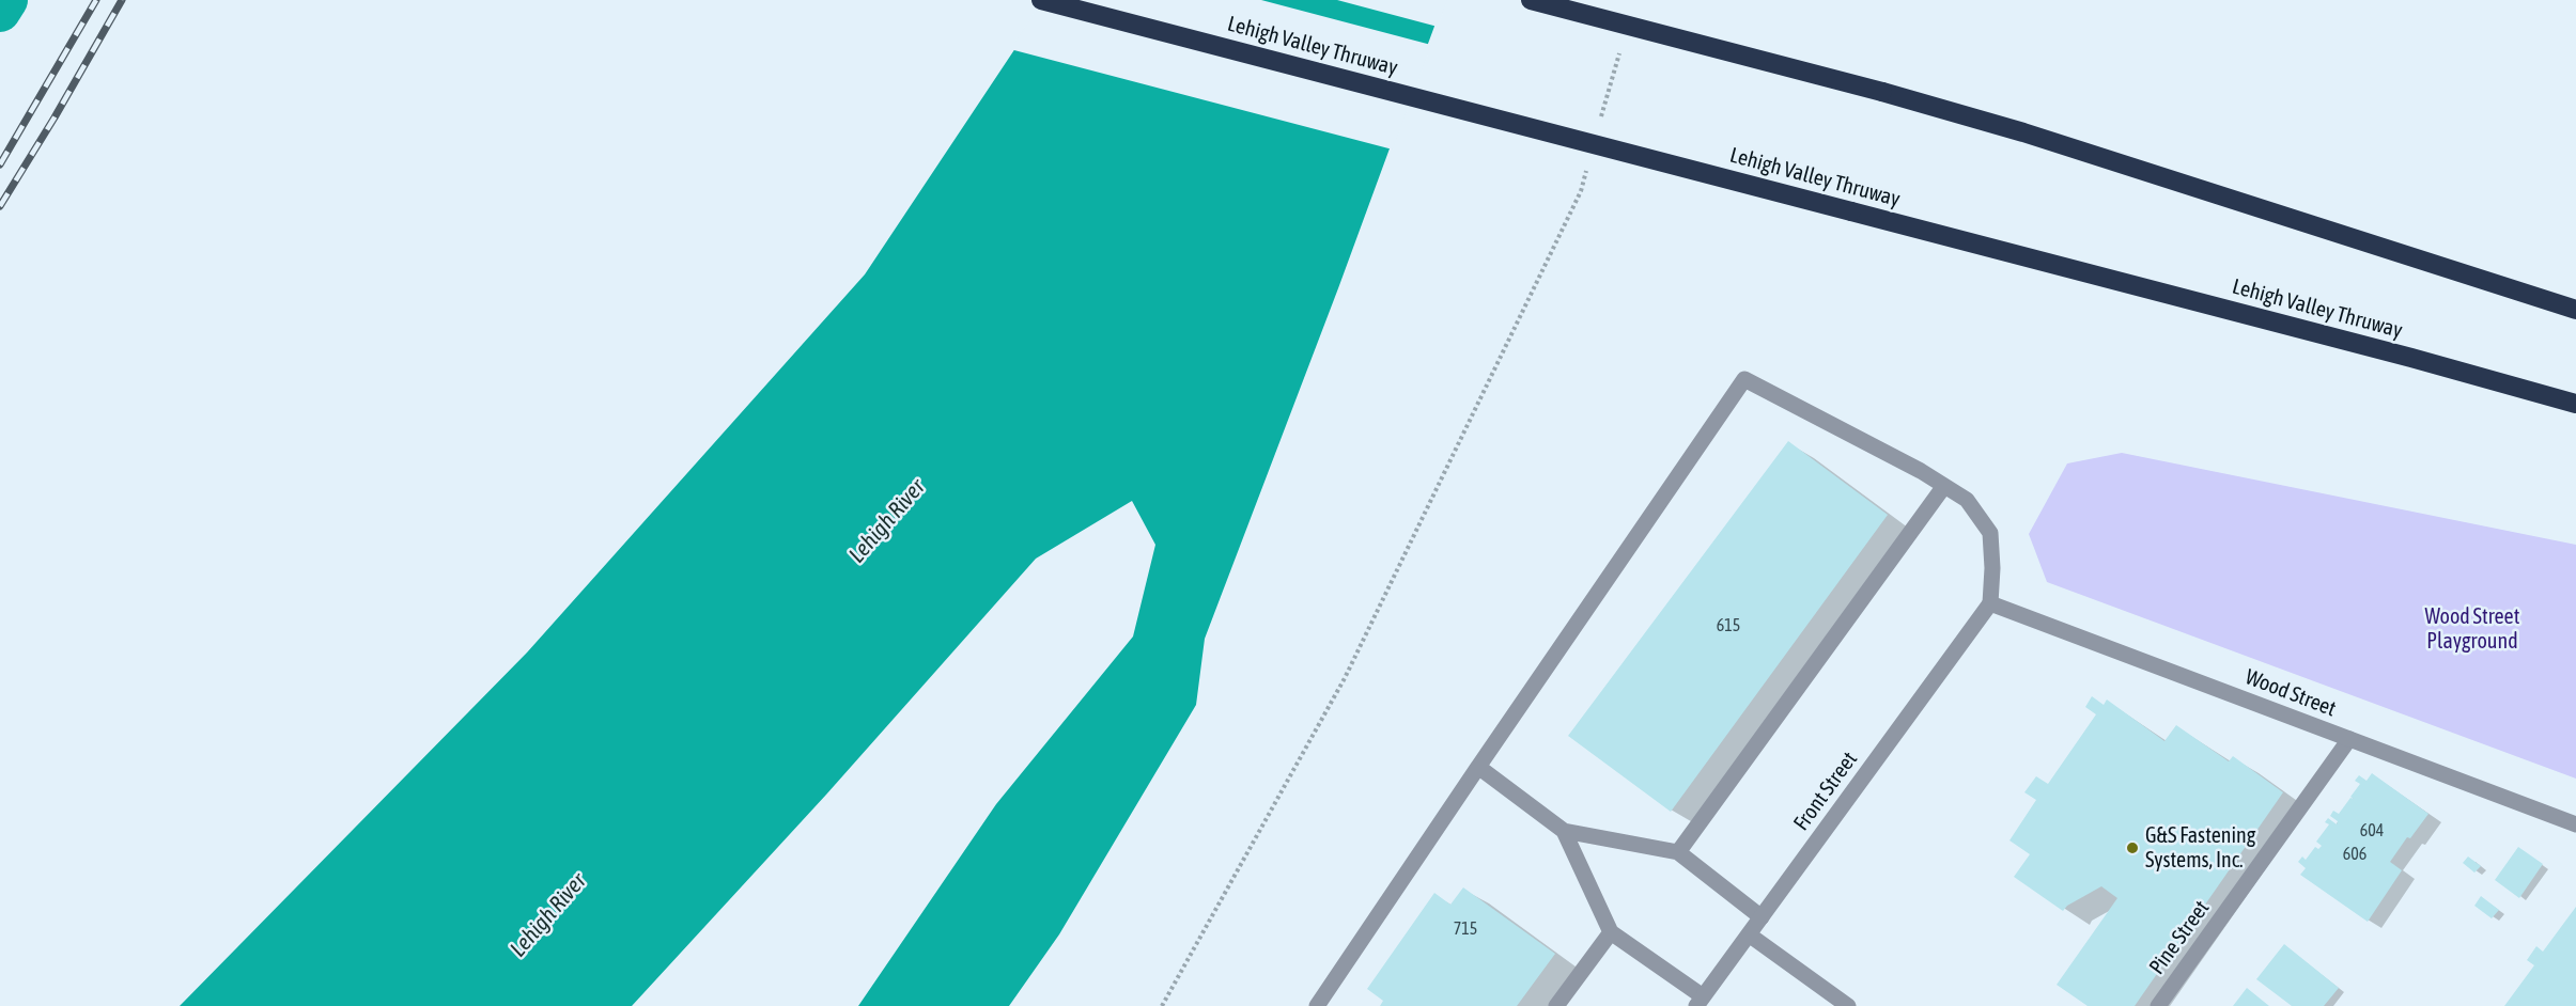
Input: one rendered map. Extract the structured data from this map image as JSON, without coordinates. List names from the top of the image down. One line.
{"streets":{"highway":["Lehigh Valley Thruway"],"street":["Wood Street","Front Street","Pine Street"]},"crossings":[["Wood Street","Front Street"],["Wood Street","Pine Street"]],"water":["Lehigh River"],"parks":["Wood Street Playground"],"places":["G&S Fastening Systems, Inc."],"house_numbers":["615","604","606","715"]}
